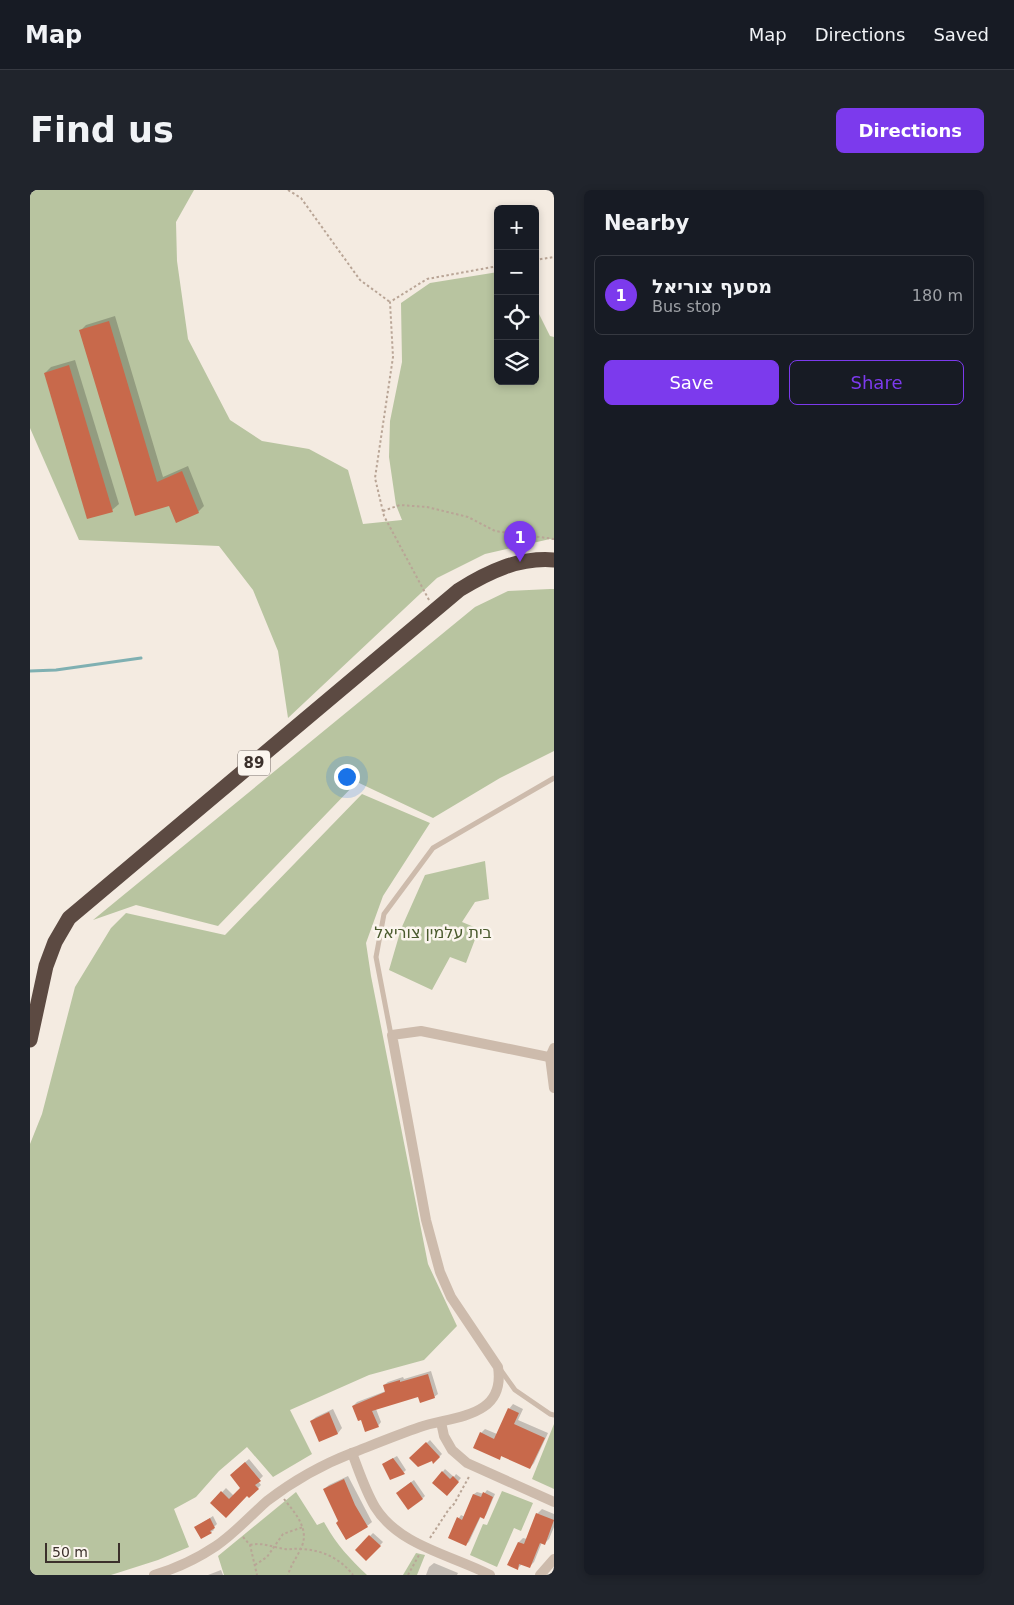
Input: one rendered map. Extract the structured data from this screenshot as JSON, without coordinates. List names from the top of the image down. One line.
{"streets":{"highway":["89"]},"parks":["בית עלמין צוריאל"],"scale_bar":"50 m","page":{"header":"Map","nav":["Map","Directions","Saved"],"buttons":["Directions",["Save","Share"]],"title":"Find us","heading":"Nearby","map_buttons":["+","−"],"list":[{"mark":"1","name":"מסעף צוריאל","note":"Bus stop","value":"180 m"}],"pins":"1","scale":"50 m"}}
